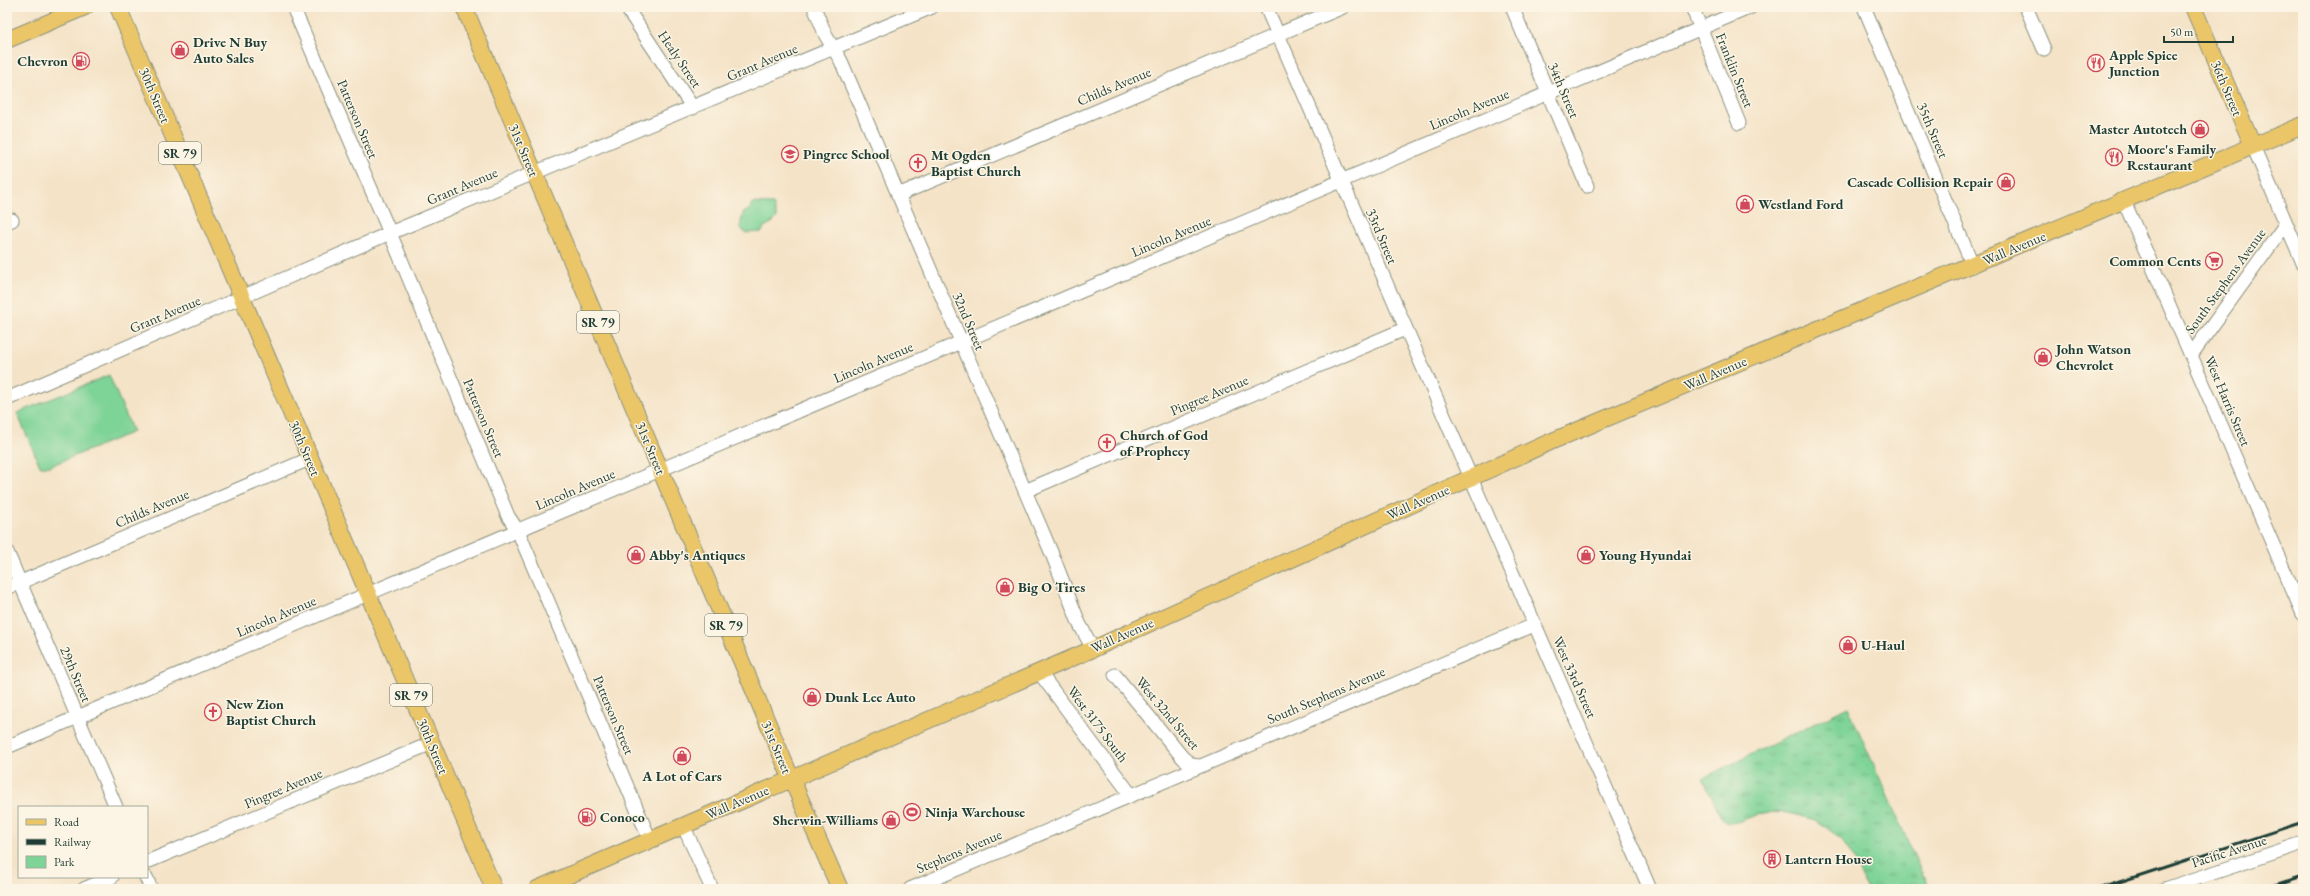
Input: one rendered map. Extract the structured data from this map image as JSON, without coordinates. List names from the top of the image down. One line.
{"streets":{"main road":["36th Street","30th Street","31st Street","SR 79","Wall Avenue"],"street":["Healy Street","Grant Avenue","Franklin Street","Childs Avenue","34th Street","Lincoln Avenue","Patterson Street","35th Street","33rd Street","South Stephens Avenue","32nd Street","Pingree Avenue","West Harris Street","29th Street","West 33rd Street","West 32nd Street","West 3175 South","Stephens Avenue","Pacific Avenue"]},"crossings":[["Healy Street","Grant Avenue"],["Grant Avenue","30th Street"],["Grant Avenue","Patterson Street"],["Grant Avenue","31st Street"],["Grant Avenue","32nd Street"],["Franklin Street","Lincoln Avenue"],["Childs Avenue","30th Street"],["Childs Avenue","33rd Street"],["Childs Avenue","32nd Street"],["Childs Avenue","29th Street"],["36th Street","Wall Avenue"],["34th Street","Lincoln Avenue"],["30th Street","Lincoln Avenue"],["30th Street","Pingree Avenue"],["Lincoln Avenue","Patterson Street"],["Lincoln Avenue","31st Street"],["Lincoln Avenue","33rd Street"],["Lincoln Avenue","32nd Street"],["Lincoln Avenue","29th Street"],["Patterson Street","Wall Avenue"],["35th Street","Wall Avenue"],["31st Street","Wall Avenue"],["33rd Street","Wall Avenue"],["33rd Street","Pingree Avenue"],["33rd Street","West 33rd Street"],["Wall Avenue","32nd Street"],["Wall Avenue","West Harris Street"],["Wall Avenue","West 33rd Street"],["Wall Avenue","West 3175 South"],["South Stephens Avenue","West Harris Street"],["South Stephens Avenue","West 33rd Street"],["South Stephens Avenue","West 32nd Street"],["South Stephens Avenue","West 3175 South"],["South Stephens Avenue","Stephens Avenue"],["32nd Street","Pingree Avenue"],["West 3175 South","Stephens Avenue"]],"places":{"shop":["Drive N Buy Auto Sales","Master Autotech","Cascade Collision Repair","Westland Ford","John Watson Chevrolet","Abby's Antiques","Young Hyundai","Big O Tires","U-Haul","Dunk Lee Auto","A Lot of Cars","Sherwin-Williams"],"fuel station":["Chevron","Conoco"],"restaurant":["Apple Spice Junction","Moore's Family Restaurant"],"school or university":["Pingree School"],"church":["Mt Ogden Baptist Church","Church of God of Prophecy","New Zion Baptist Church"],"supermarket":["Common Cents"],"sports":["Ninja Warehouse"],"building":["Lantern House"]},"legend":["Road","Railway","Park"],"scale_bar":"50 m"}
